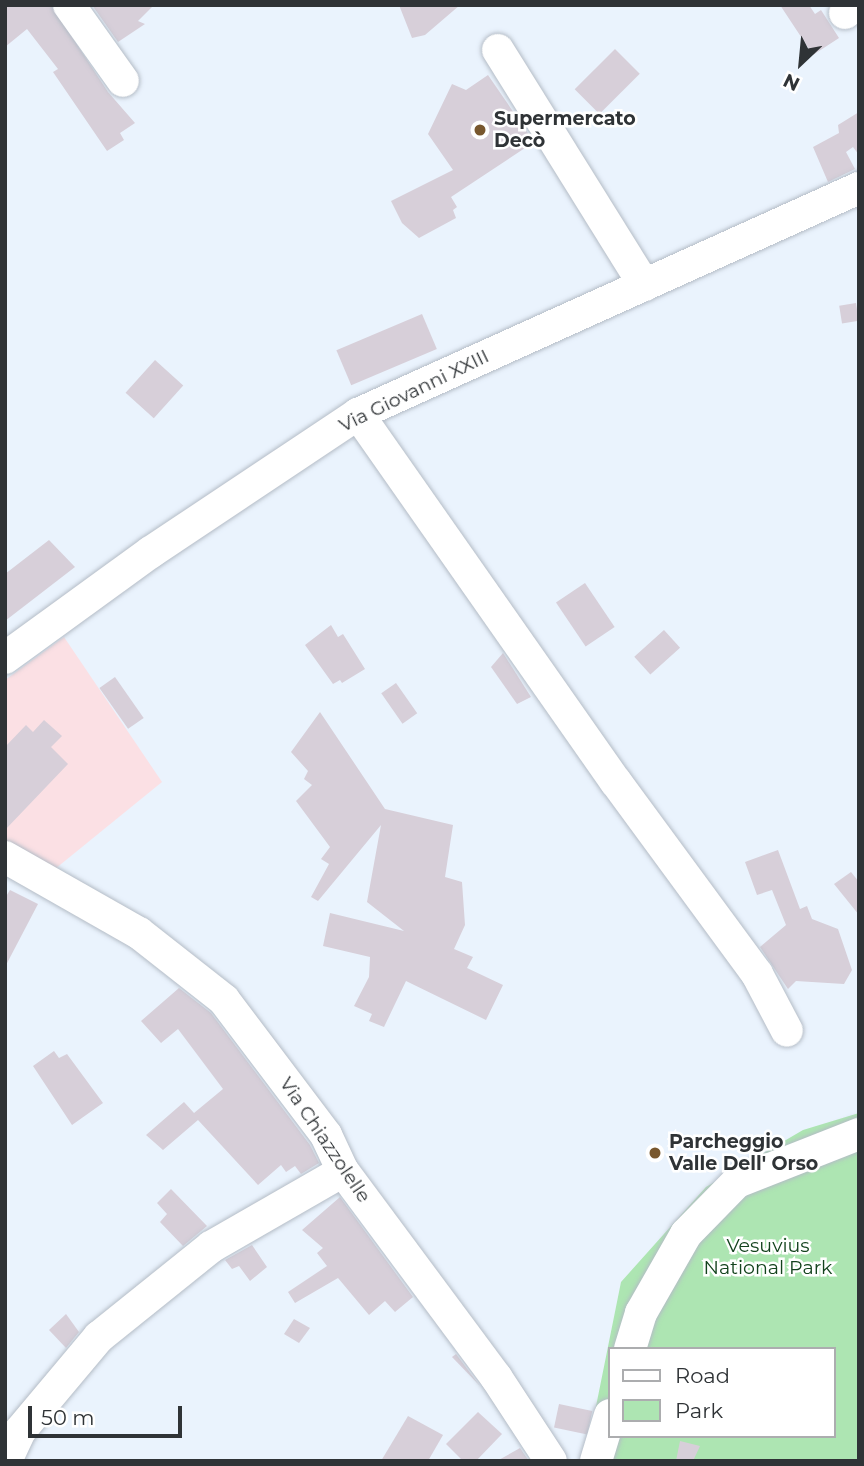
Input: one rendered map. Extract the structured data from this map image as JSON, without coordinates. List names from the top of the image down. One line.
{"streets":{"street":["Via Giovanni XXIII","Via Chiazzolelle"]},"parks":["Vesuvius National Park"],"places":["Supermercato Decò","Parcheggio Valle Dell' Orso"],"legend":["Road","Park"],"scale_bar":"50 m","north":"bottom left"}
